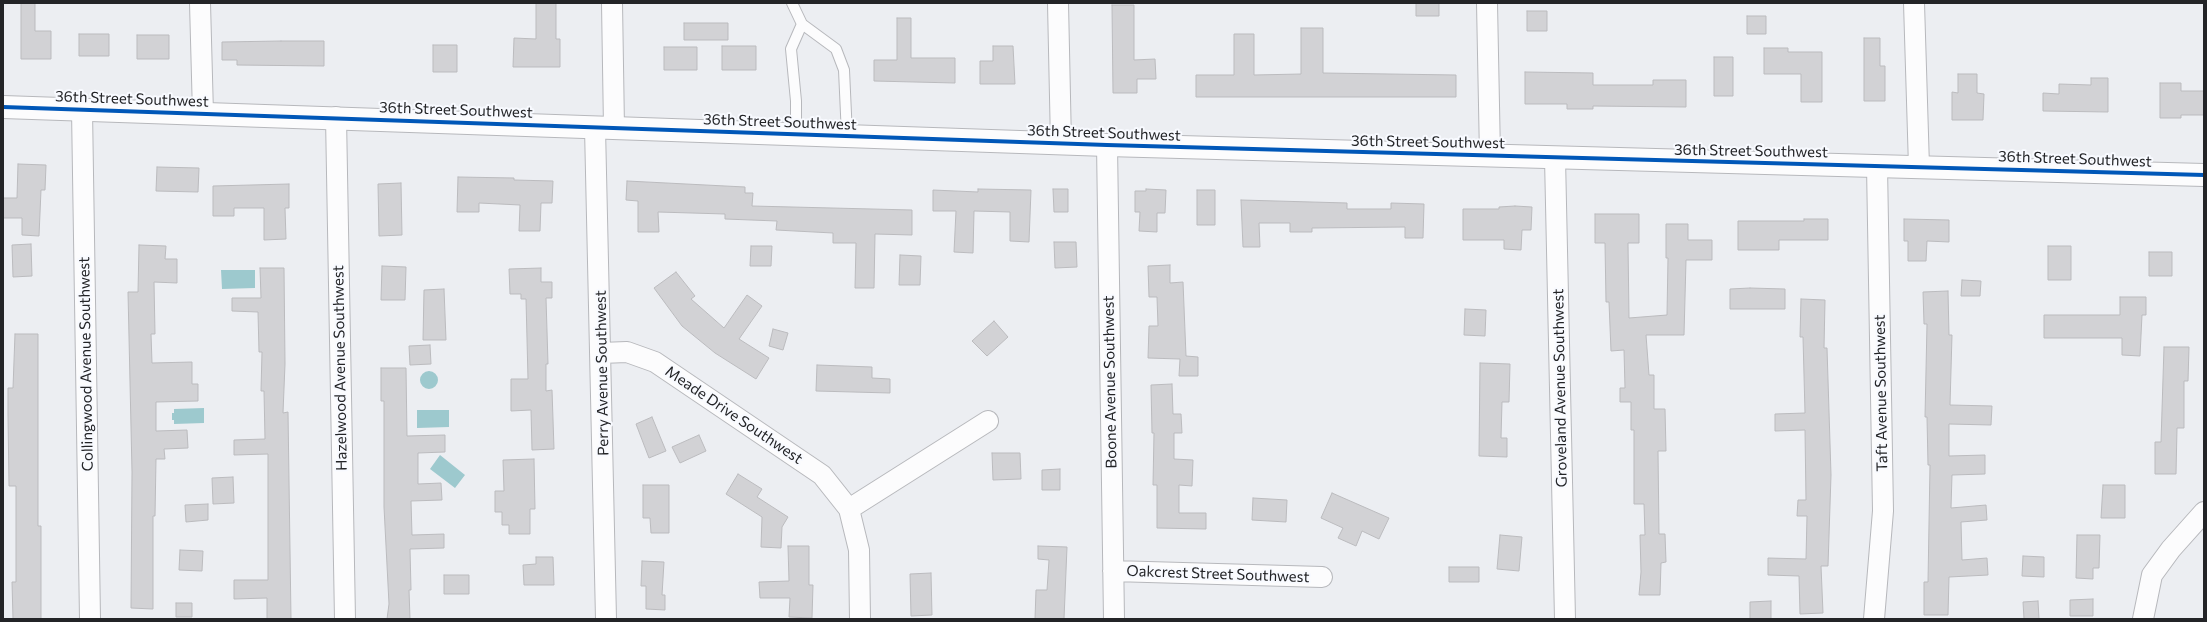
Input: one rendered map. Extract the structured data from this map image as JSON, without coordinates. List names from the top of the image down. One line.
{"streets":{"street":["36th Street Southwest","Collingwood Avenue Southwest","Hazelwood Avenue Southwest","Perry Avenue Southwest","Boone Avenue Southwest","Groveland Avenue Southwest","Taft Avenue Southwest","Meade Drive Southwest","Oakcrest Street Southwest"]},"crossings":[["36th Street Southwest","Collingwood Avenue Southwest"],["36th Street Southwest","Hazelwood Avenue Southwest"],["36th Street Southwest","Perry Avenue Southwest"],["36th Street Southwest","Boone Avenue Southwest"],["36th Street Southwest","Groveland Avenue Southwest"],["36th Street Southwest","Taft Avenue Southwest"],["Perry Avenue Southwest","Meade Drive Southwest"],["Boone Avenue Southwest","Oakcrest Street Southwest"]]}
